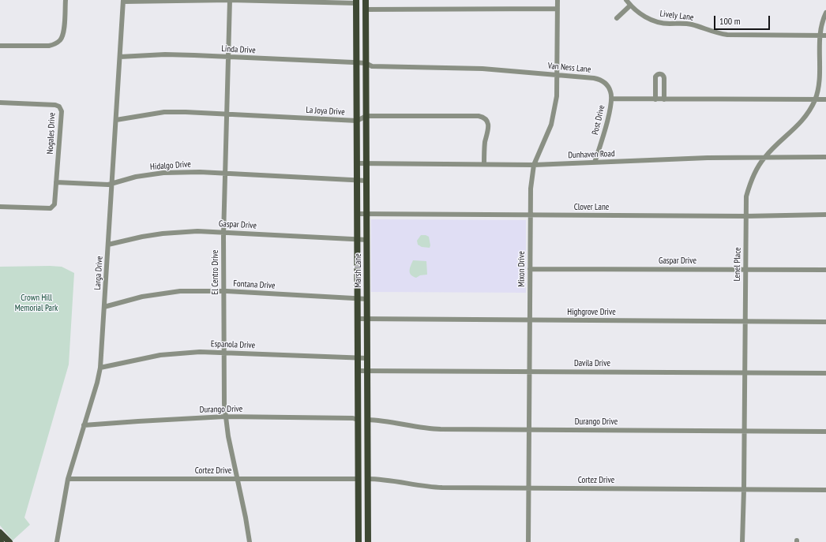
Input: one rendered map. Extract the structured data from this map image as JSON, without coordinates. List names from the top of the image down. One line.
{"streets":{"main road":["Marsh Lane"],"street":["Lively Lane","Linda Drive","Van Ness Lane","La Joya Drive","Post Drive","Nogales Drive","Dunhaven Road","Hidalgo Drive","Clover Lane","Gaspar Drive","Lenel Place","Mixon Drive","El Centro Drive","Larga Drive","Fontana Drive","Highgrove Drive","Espanola Drive","Davila Drive","Durango Drive","Cortez Drive"]},"crossings":[["Lively Lane","Lenel Place"],["Linda Drive","Van Ness Lane"],["Linda Drive","Marsh Lane"],["Linda Drive","El Centro Drive"],["Linda Drive","Larga Drive"],["Van Ness Lane","Post Drive"],["Van Ness Lane","Mixon Drive"],["Van Ness Lane","Marsh Lane"],["La Joya Drive","Marsh Lane"],["La Joya Drive","El Centro Drive"],["La Joya Drive","Larga Drive"],["Post Drive","Dunhaven Road"],["Nogales Drive","Hidalgo Drive"],["Dunhaven Road","Lenel Place"],["Dunhaven Road","Mixon Drive"],["Dunhaven Road","Marsh Lane"],["Hidalgo Drive","Marsh Lane"],["Hidalgo Drive","El Centro Drive"],["Hidalgo Drive","Larga Drive"],["Clover Lane","Lenel Place"],["Clover Lane","Mixon Drive"],["Clover Lane","Marsh Lane"],["Gaspar Drive","Lenel Place"],["Gaspar Drive","Mixon Drive"],["Gaspar Drive","Marsh Lane"],["Gaspar Drive","El Centro Drive"],["Gaspar Drive","Larga Drive"],["Lenel Place","Highgrove Drive"],["Lenel Place","Davila Drive"],["Lenel Place","Durango Drive"],["Lenel Place","Cortez Drive"],["Mixon Drive","Highgrove Drive"],["Mixon Drive","Davila Drive"],["Mixon Drive","Durango Drive"],["Mixon Drive","Cortez Drive"],["Marsh Lane","Fontana Drive"],["Marsh Lane","Highgrove Drive"],["Marsh Lane","Espanola Drive"],["Marsh Lane","Davila Drive"],["Marsh Lane","Durango Drive"],["Marsh Lane","Cortez Drive"],["El Centro Drive","Fontana Drive"],["El Centro Drive","Espanola Drive"],["El Centro Drive","Durango Drive"],["El Centro Drive","Cortez Drive"],["Larga Drive","Fontana Drive"],["Larga Drive","Espanola Drive"],["Larga Drive","Durango Drive"],["Larga Drive","Cortez Drive"]],"parks":["Crown Hill Memorial Park"],"scale_bar":"100 m"}
